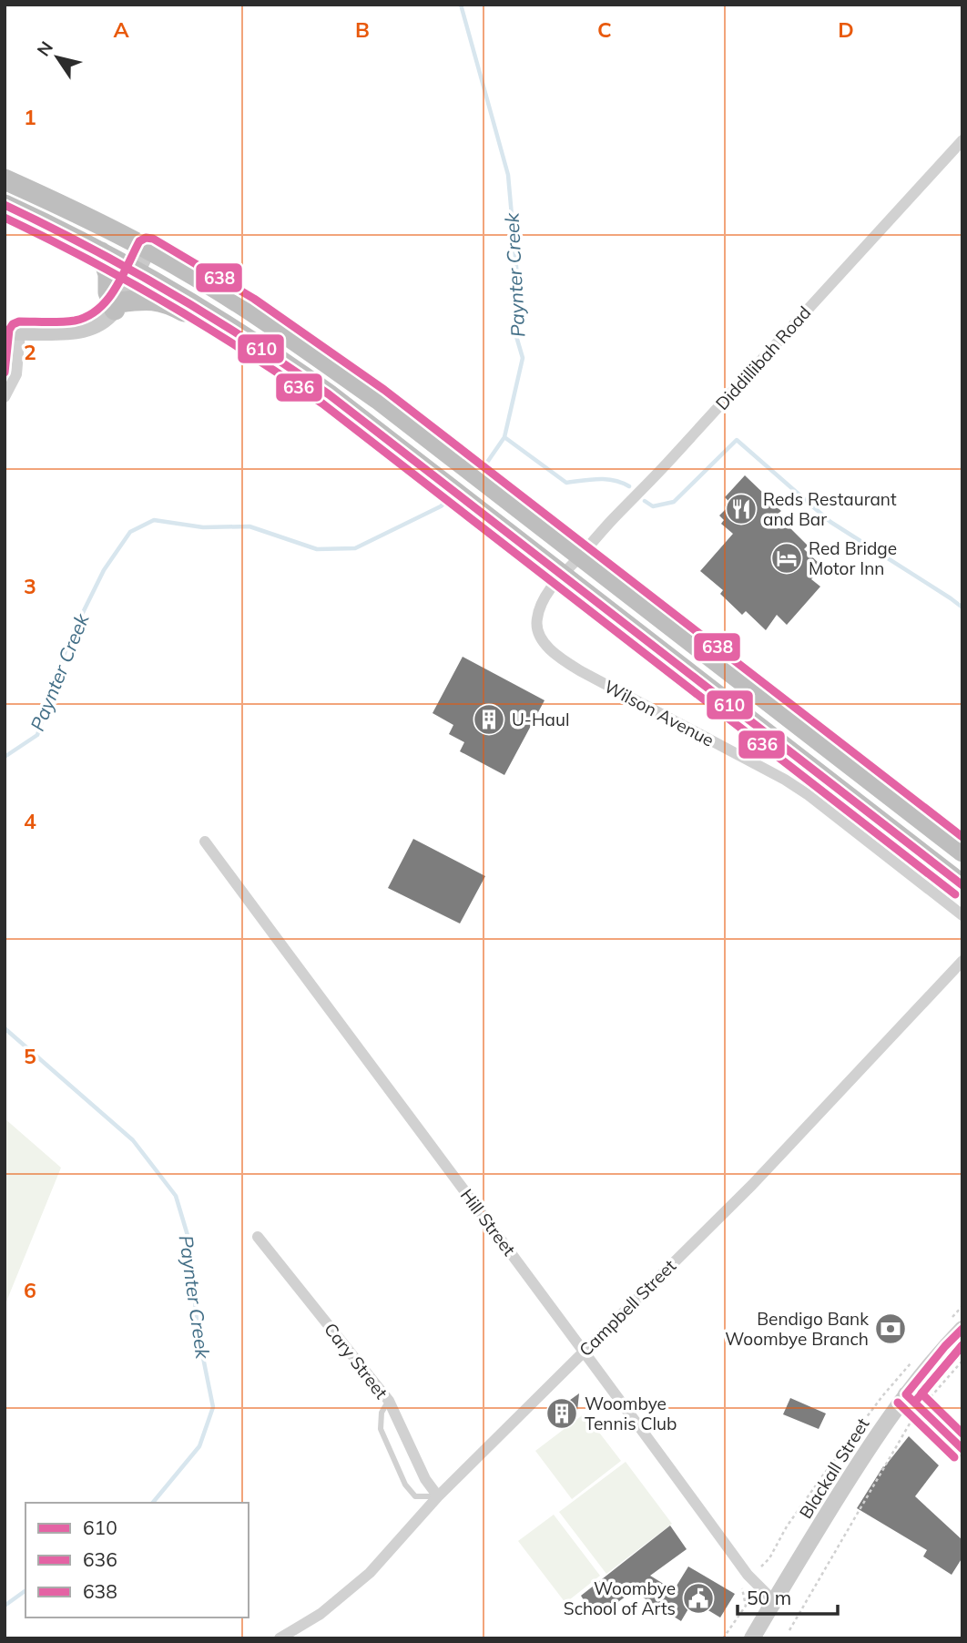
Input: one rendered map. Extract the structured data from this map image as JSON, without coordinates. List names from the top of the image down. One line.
{"streets":{"street":["Diddillibah Road","Wilson Avenue","Hill Street","Campbell Street","Cary Street","Blackall Street"]},"crossings":[["Diddillibah Road","Wilson Avenue"],["Hill Street","Campbell Street"],["Hill Street","Blackall Street"],["Campbell Street","Cary Street"]],"water":["Paynter Creek"],"places":{"restaurant":["Reds Restaurant and Bar"],"hotel":["Red Bridge Motor Inn"],"building":["U-Haul","Woombye Tennis Club"],"bank":["Bendigo Bank Woombye Branch"],"public building":["Woombye School of Arts"]},"lines":["transit line 610","transit line 636","transit line 638"],"legend":["610","636","638"],"scale_bar":"50 m","north":"top left","grid":{"columns":["A","B","C","D"],"rows":["1","2","3","4","5","6"]}}
